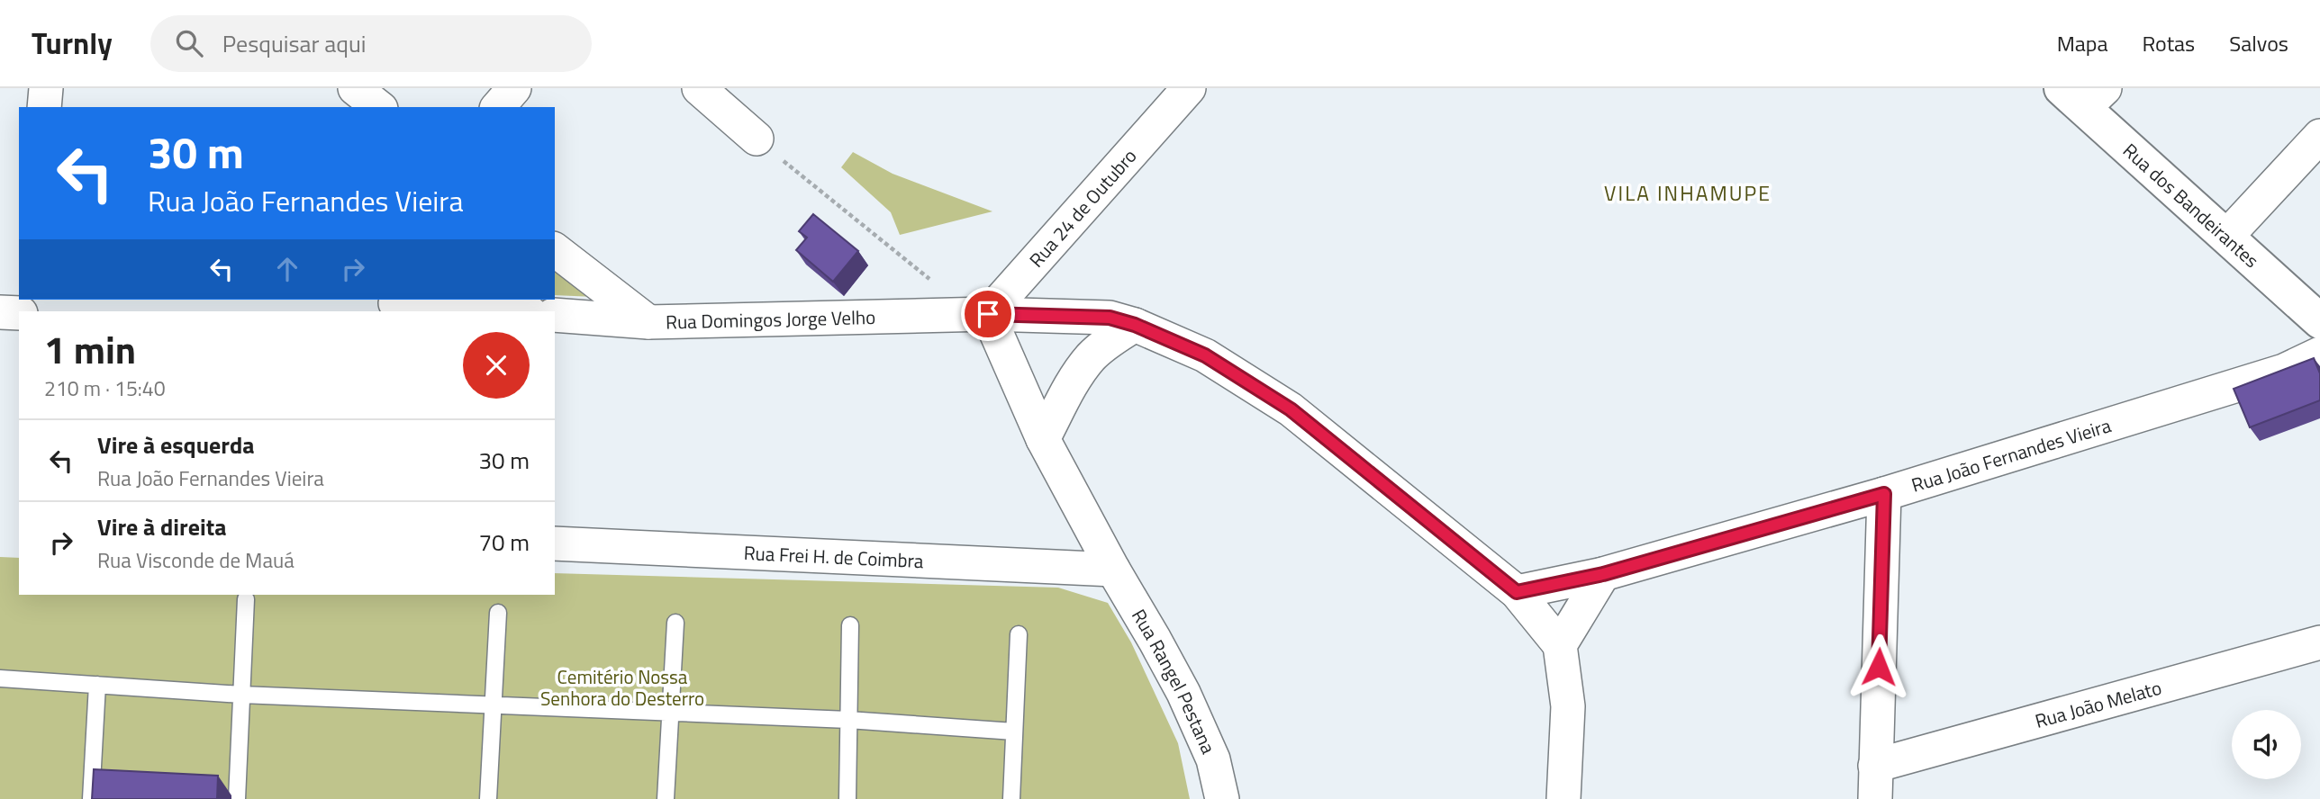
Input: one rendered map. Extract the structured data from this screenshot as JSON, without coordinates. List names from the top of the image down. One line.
{"streets":{"street":["Rua dos Bandeirantes","Rua 24 de Outubro","Rua Domingos Jorge Velho","Rua João Fernandes Vieira","Rua Frei H. de Coimbra","Rua Rangel Pestana","Rua João Melato"]},"crossings":[["Rua 24 de Outubro","Rua Domingos Jorge Velho"],["Rua Domingos Jorge Velho","Rua João Fernandes Vieira"],["Rua Frei H. de Coimbra","Rua Rangel Pestana"]],"districts":["VILA INHAMUPE"],"parks":["Cemitério Nossa Senhora do Desterro"],"page":{"header":"Turnly","search":"Pesquisar aqui","nav":["Mapa","Rotas","Salvos"],"turn":["30 m","Rua João Fernandes Vieira"],"heading":["1 min","210 m · 15:40"],"list":[{"name":"Vire à esquerda","note":"Rua João Fernandes Vieira","value":"30 m"},{"name":"Vire à direita","note":"Rua Visconde de Mauá","value":"70 m"}]}}
